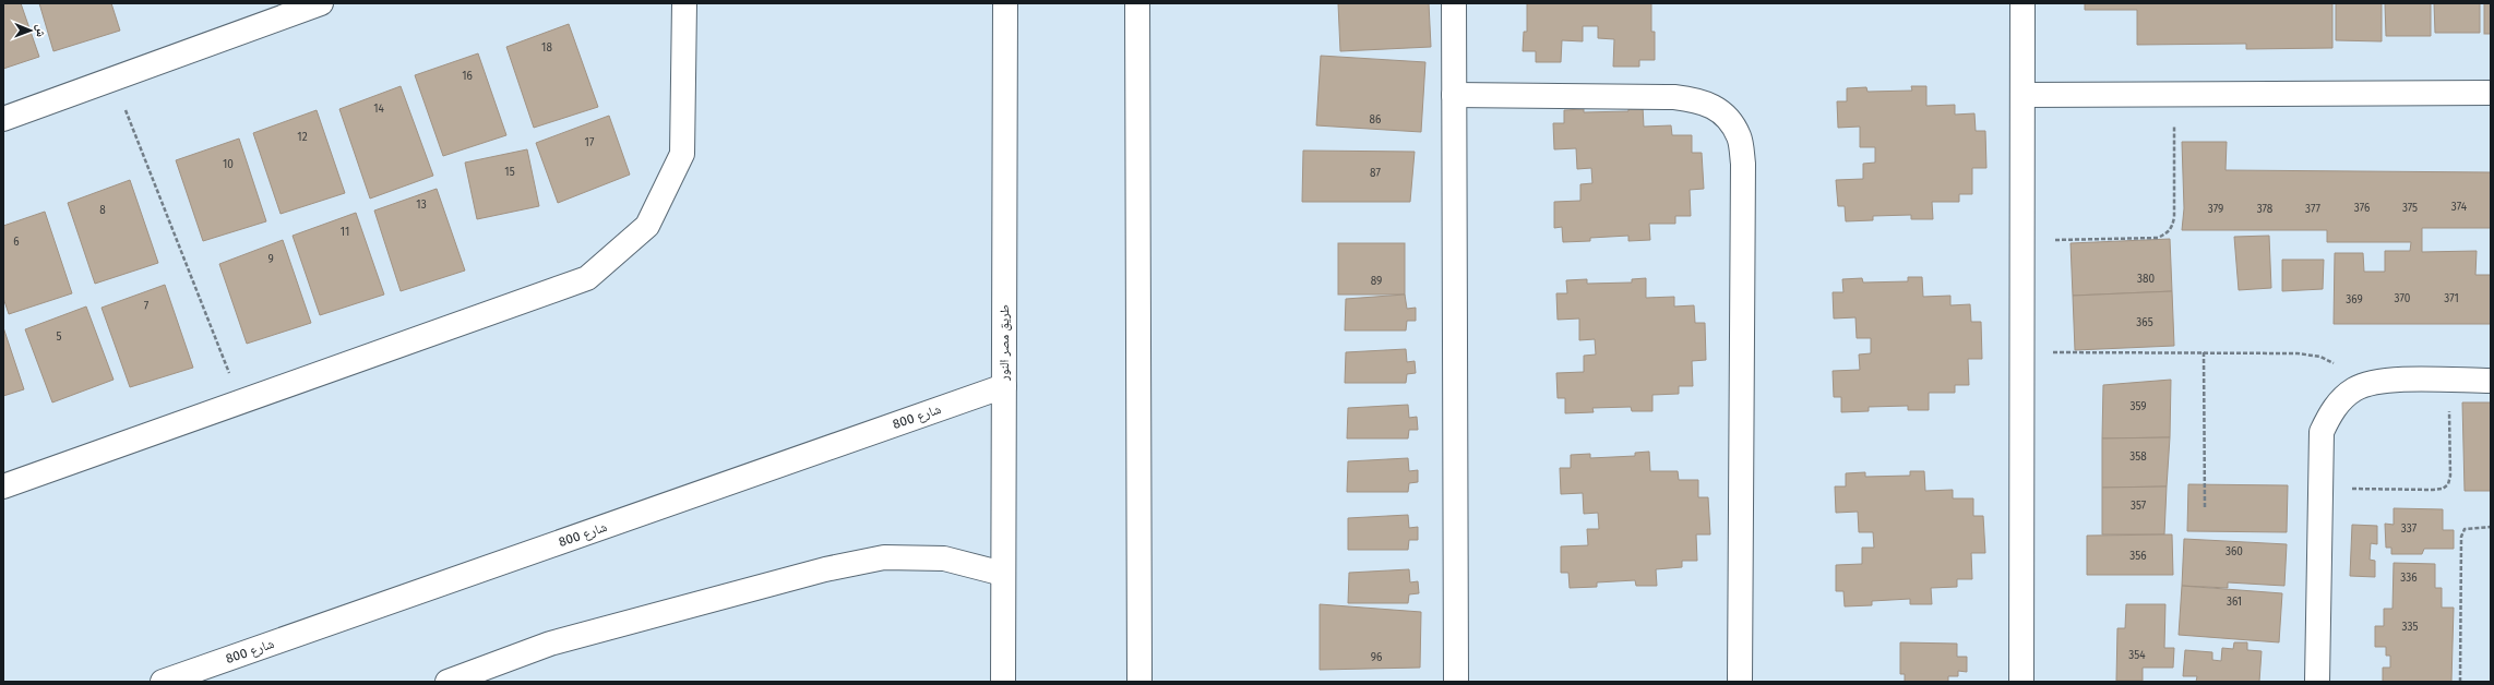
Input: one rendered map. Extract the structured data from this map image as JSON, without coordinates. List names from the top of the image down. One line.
{"streets":{"street":["طريق مصر النور","شارع 800"]},"crossings":[["طريق مصر النور","شارع 800"]],"house_numbers":["18","16","14","86","12","17","10","15","87","13","374","376","375","379","378","377","8","11","6","9","380","89","370","371","369","7","365","5","359","358","357","337","360","356","336","361","335","354","96"],"north":"right"}
